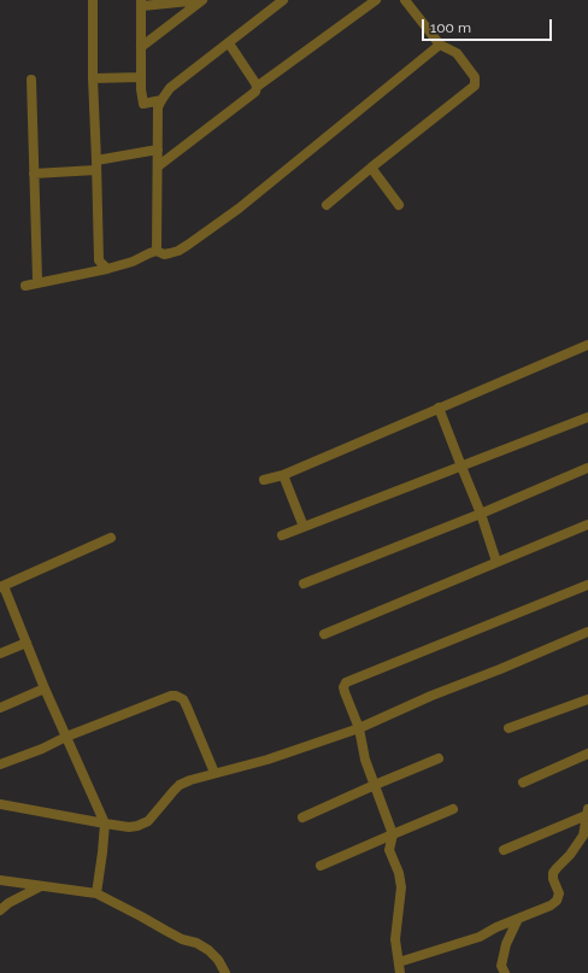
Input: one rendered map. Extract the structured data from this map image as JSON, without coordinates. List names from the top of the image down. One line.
{"scale_bar":"100 m"}
